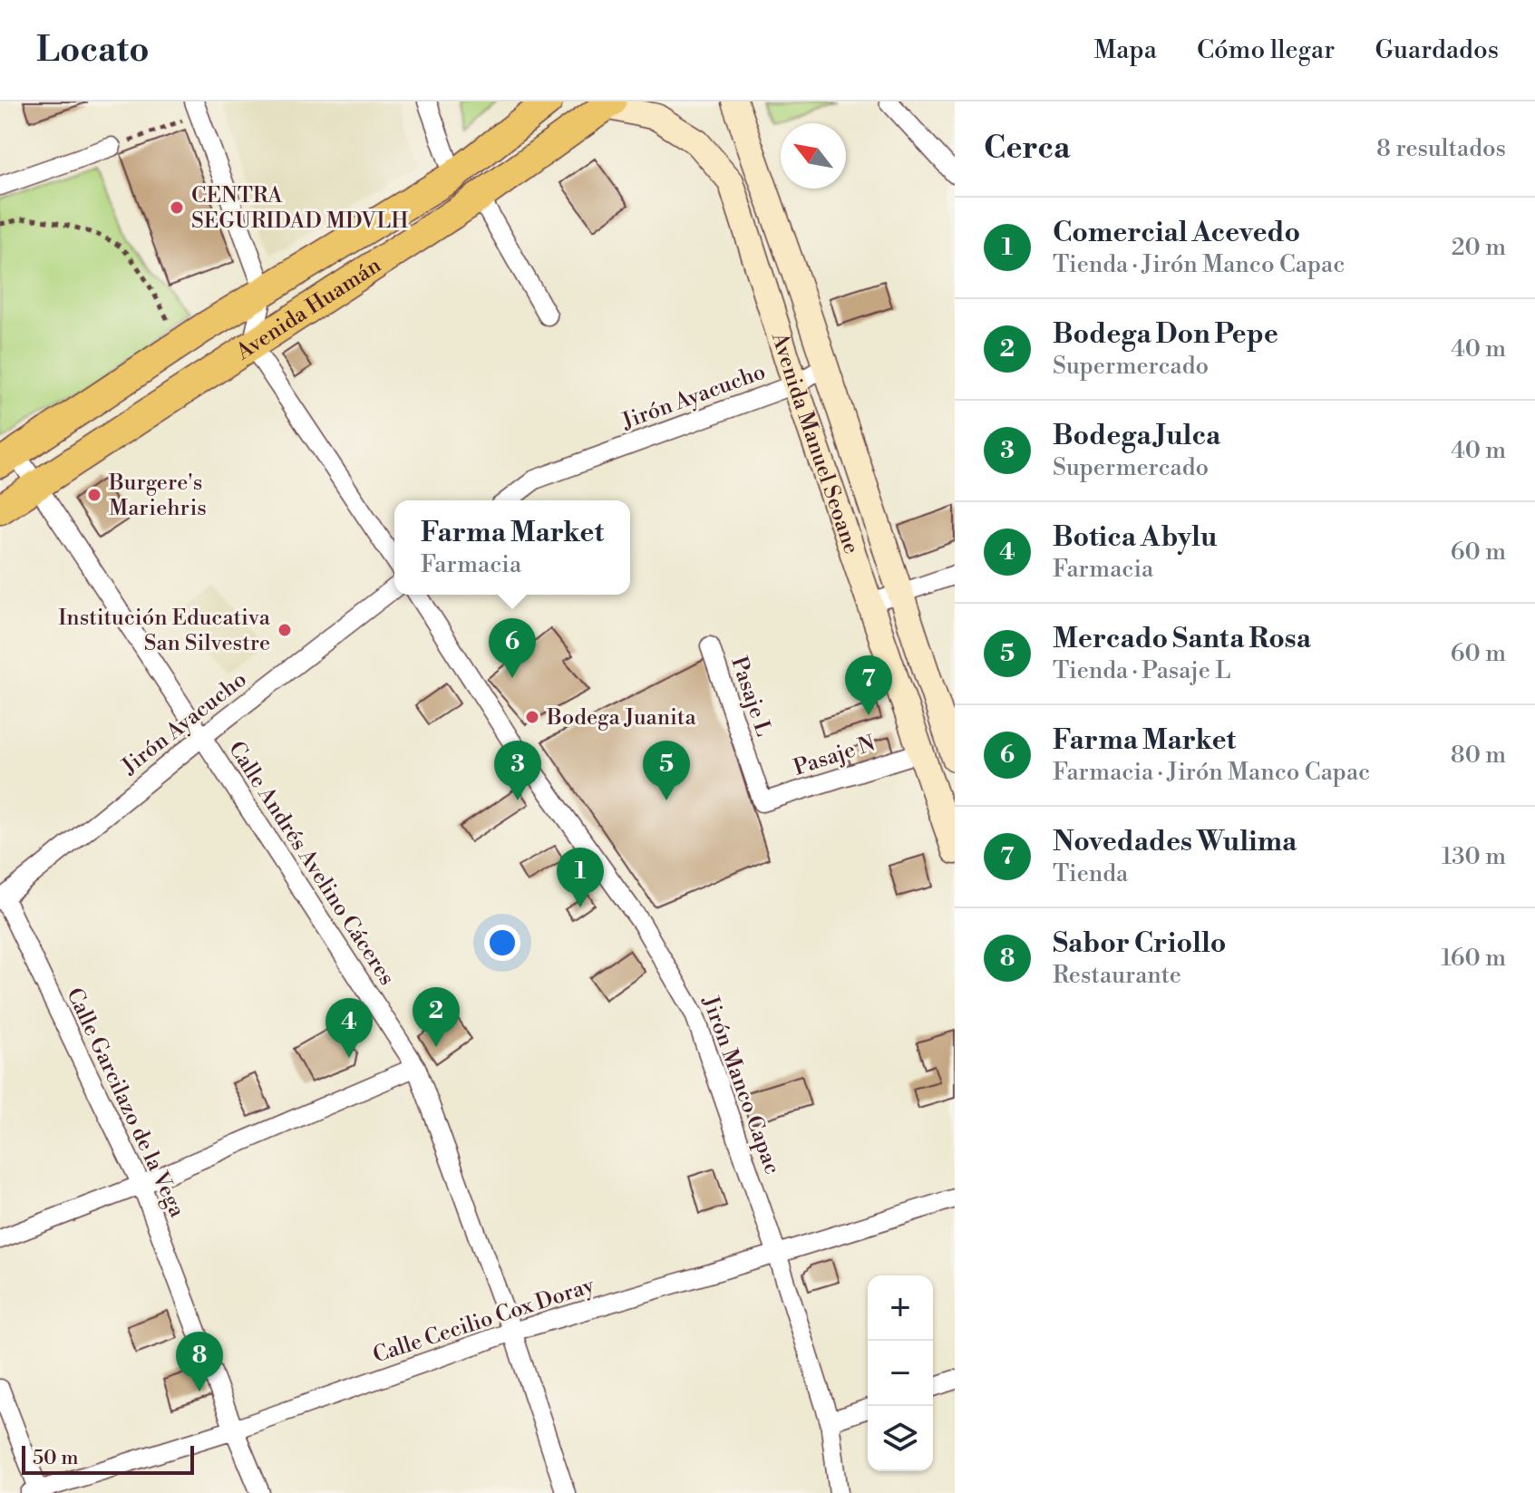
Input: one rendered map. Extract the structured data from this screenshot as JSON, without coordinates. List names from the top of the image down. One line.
{"streets":{"main road":["Avenida Huamán"],"street":["Jirón Ayacucho","Avenida Manuel Seoane","Pasaje L","Pasaje N","Calle Andrés Avelino Cáceres","Jirón Manco Capac","Calle Garcilazo de la Vega","Calle Cecilio Cox Doray"]},"crossings":[["Avenida Huamán","Avenida Manuel Seoane"],["Avenida Huamán","Calle Andrés Avelino Cáceres"],["Jirón Ayacucho","Avenida Manuel Seoane"],["Jirón Ayacucho","Calle Andrés Avelino Cáceres"],["Jirón Ayacucho","Calle Garcilazo de la Vega"],["Avenida Manuel Seoane","Pasaje N"],["Pasaje L","Pasaje N"],["Calle Andrés Avelino Cáceres","Calle Cecilio Cox Doray"],["Jirón Manco Capac","Calle Cecilio Cox Doray"],["Calle Garcilazo de la Vega","Calle Cecilio Cox Doray"]],"places":["CENTRA SEGURIDAD MDVLH","Burgere's Mariehris","Institución Educativa San Silvestre","Bodega Juanita"],"scale_bar":"50 m","north":"top left","page":{"header":"Locato","nav":["Mapa","Cómo llegar","Guardados"],"heading":["Cerca","8 resultados"],"list":[{"mark":"1","name":"Comercial Acevedo","note":"Tienda · Jirón Manco Capac","value":"20 m"},{"mark":"2","name":"Bodega Don Pepe","note":"Supermercado","value":"40 m"},{"mark":"3","name":"Bodega Julca","note":"Supermercado","value":"40 m"},{"mark":"4","name":"Botica Abylu","note":"Farmacia","value":"60 m"},{"mark":"5","name":"Mercado Santa Rosa","note":"Tienda · Pasaje L","value":"60 m"},{"mark":"6","name":"Farma Market","note":"Farmacia · Jirón Manco Capac","value":"80 m"},{"mark":"7","name":"Novedades Wulima","note":"Tienda","value":"130 m"},{"mark":"8","name":"Sabor Criollo","note":"Restaurante","value":"160 m"}],"popup":["Farma Market","Farmacia"],"pins":["6","7","3","5","1","2","4","8"],"map_buttons":["+","−"],"scale":"50 m"}}
